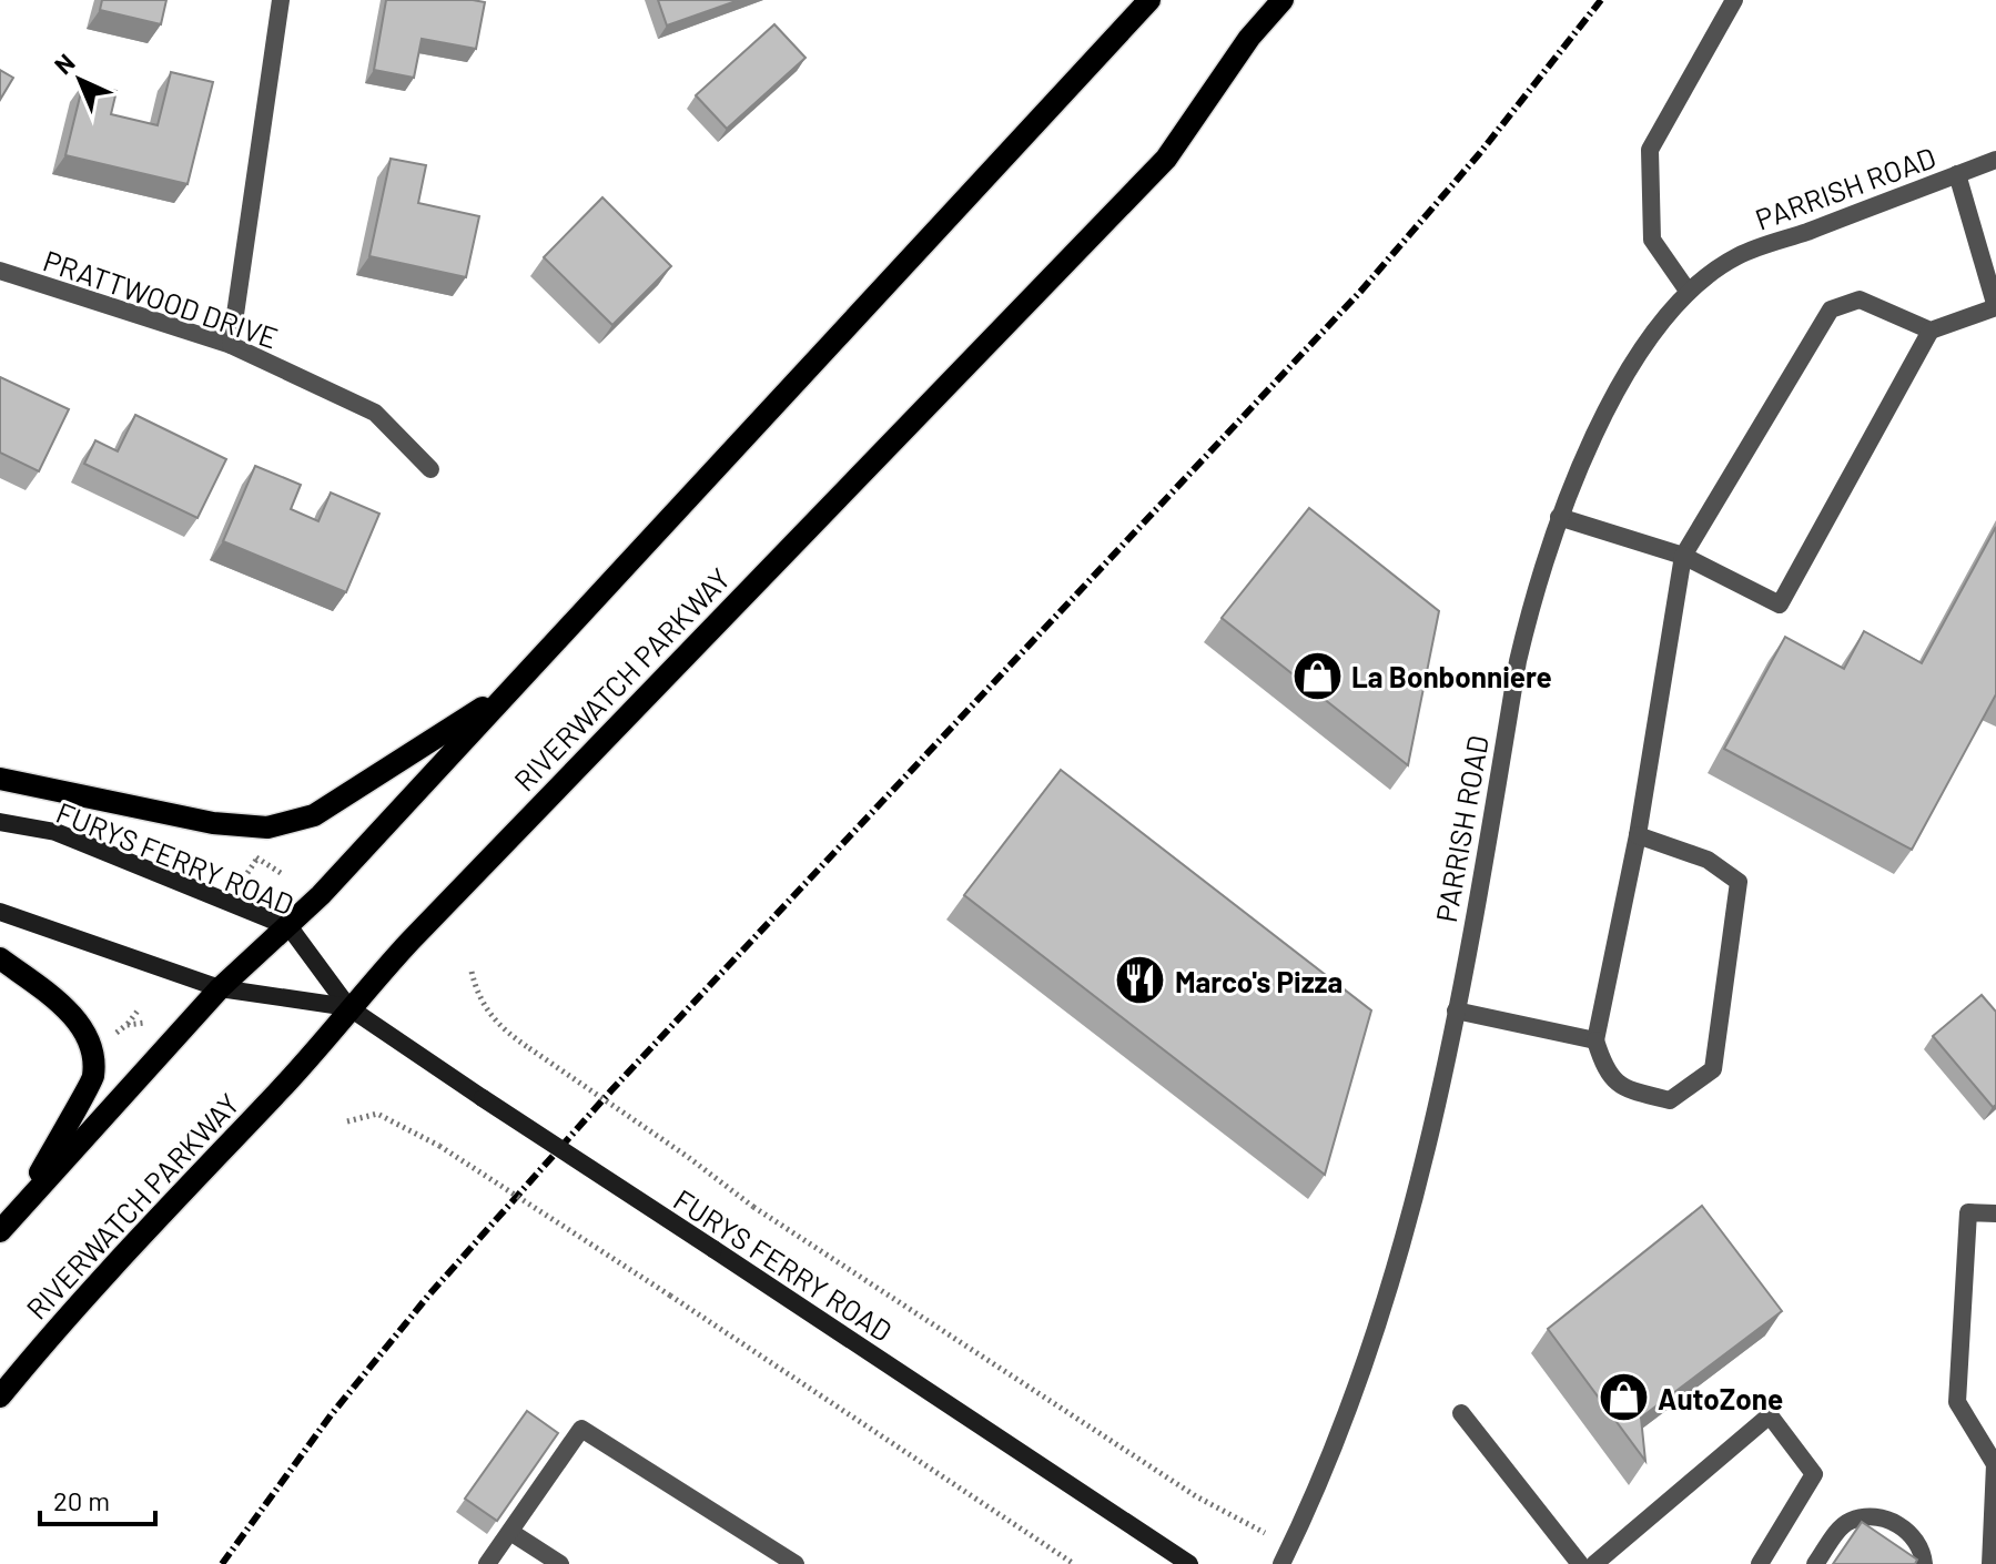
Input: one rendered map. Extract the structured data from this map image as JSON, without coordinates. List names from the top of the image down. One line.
{"streets":{"main road":["RIVERWATCH PARKWAY","FURYS FERRY ROAD"],"street":["PARRISH ROAD","PRATTWOOD DRIVE"]},"crossings":[["RIVERWATCH PARKWAY","FURYS FERRY ROAD"]],"places":{"shop":["La Bonbonniere","AutoZone"],"restaurant":["Marco's Pizza"]},"scale_bar":"20 m","north":"top left"}
